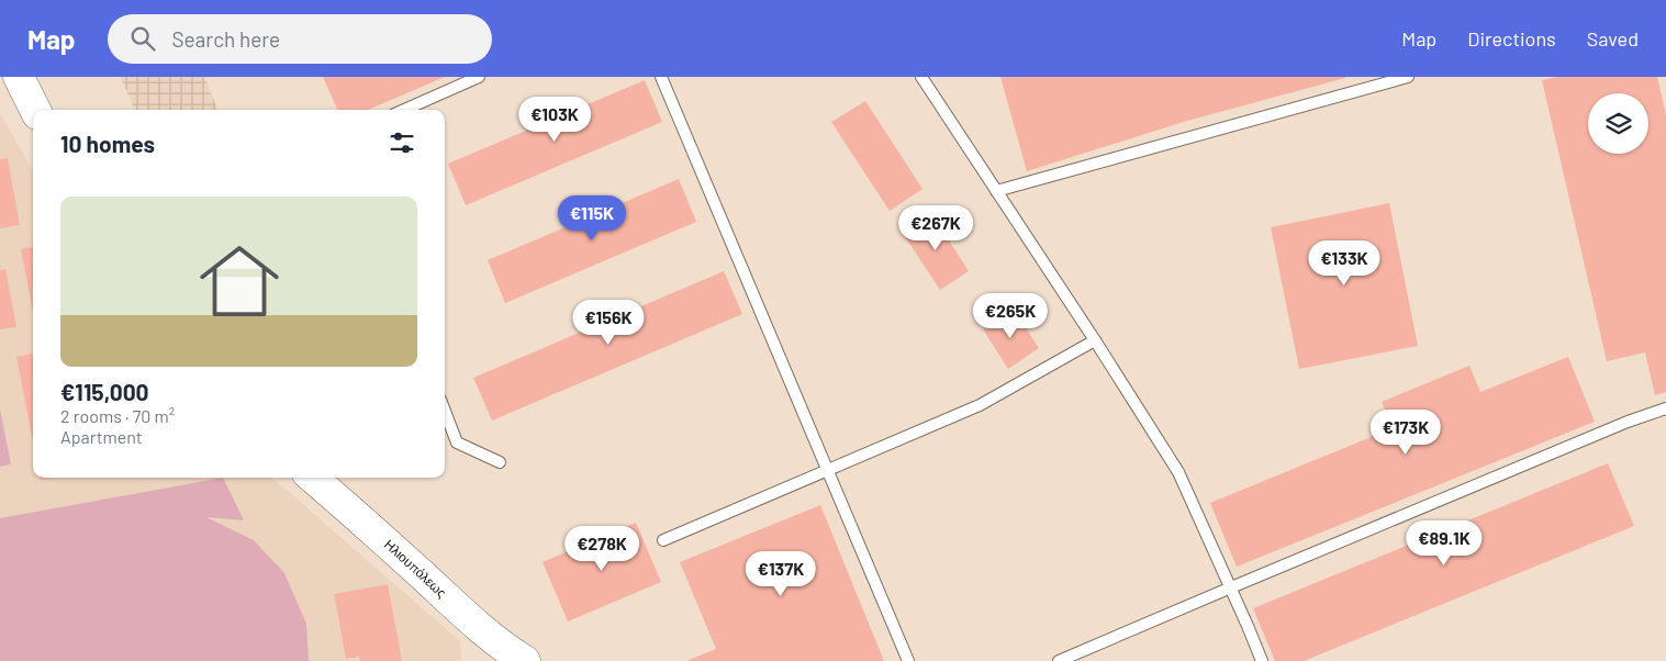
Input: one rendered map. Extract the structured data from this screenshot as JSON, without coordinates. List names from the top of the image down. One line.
{"streets":{"main road":["Ηλιουπόλεως"]},"page":{"header":"Map","search":"Search here","nav":["Map","Directions","Saved"],"price":["€103K","€115K","€267K","€133K","€265K","€156K","€173K","€89.1K","€278K","€137K"],"heading":"10 homes","list":[{"name":"€115,000","note":"2 rooms · 70 m² · Apartment"}]}}
